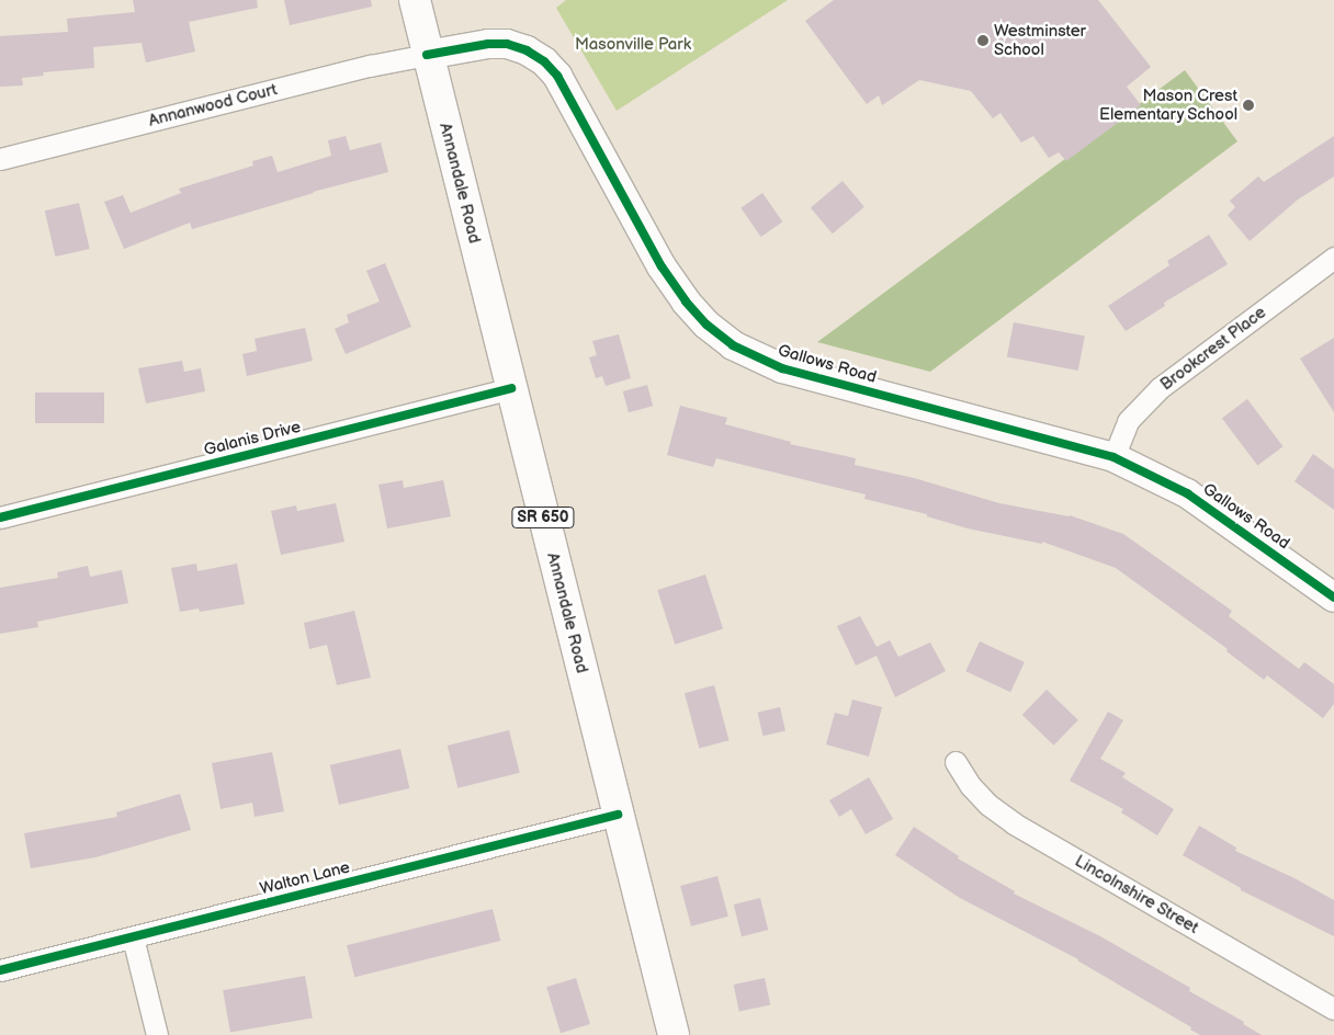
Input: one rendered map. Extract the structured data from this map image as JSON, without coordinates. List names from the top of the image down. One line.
{"streets":{"main road":["Annandale Road","Gallows Road","SR 650"],"street":["Annanwood Court","Brookcrest Place","Galanis Drive","Walton Lane","Lincolnshire Street"]},"crossings":[["Annanwood Court","Annandale Road"],["Annanwood Court","Gallows Road"],["Annandale Road","Gallows Road"],["Annandale Road","Galanis Drive"],["Annandale Road","Walton Lane"],["Brookcrest Place","Gallows Road"]],"parks":["Masonville Park"],"places":["Westminster School","Mason Crest Elementary School"]}
